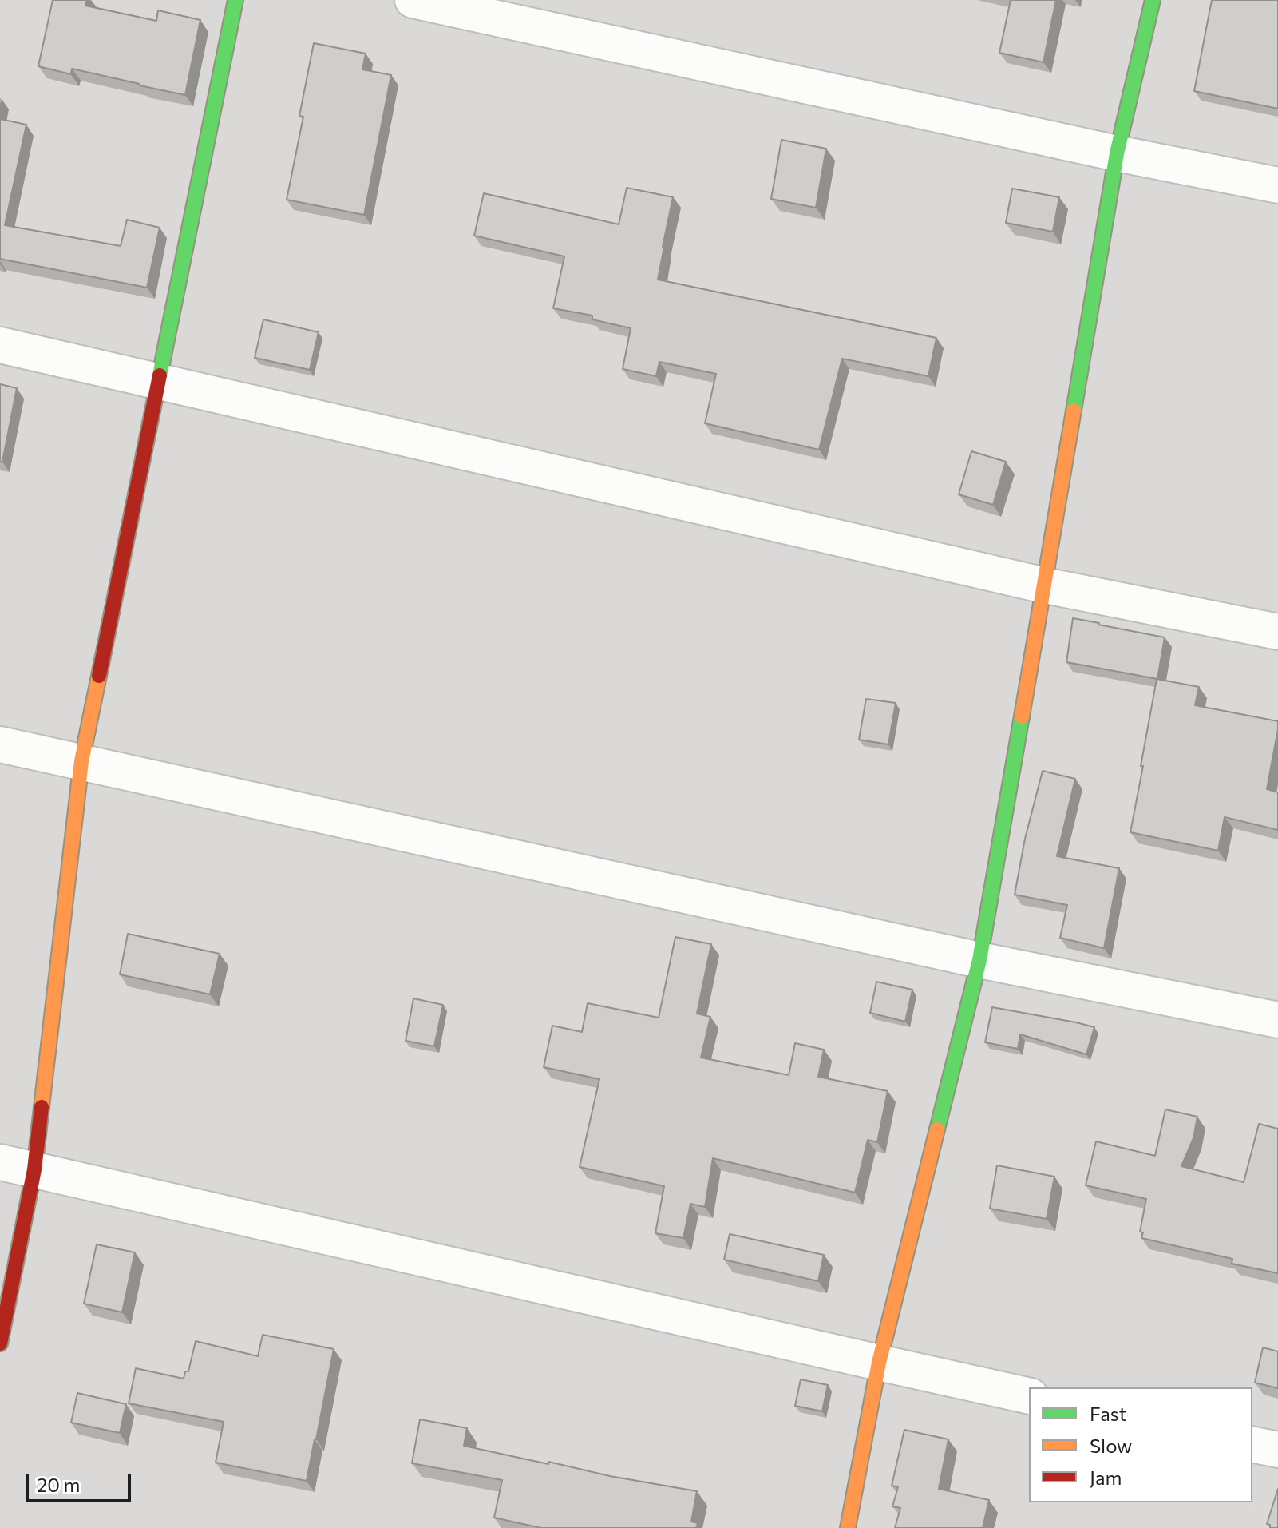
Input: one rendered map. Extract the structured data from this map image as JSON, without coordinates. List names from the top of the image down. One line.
{"legend":["Fast","Slow","Jam"],"scale_bar":"20 m"}
